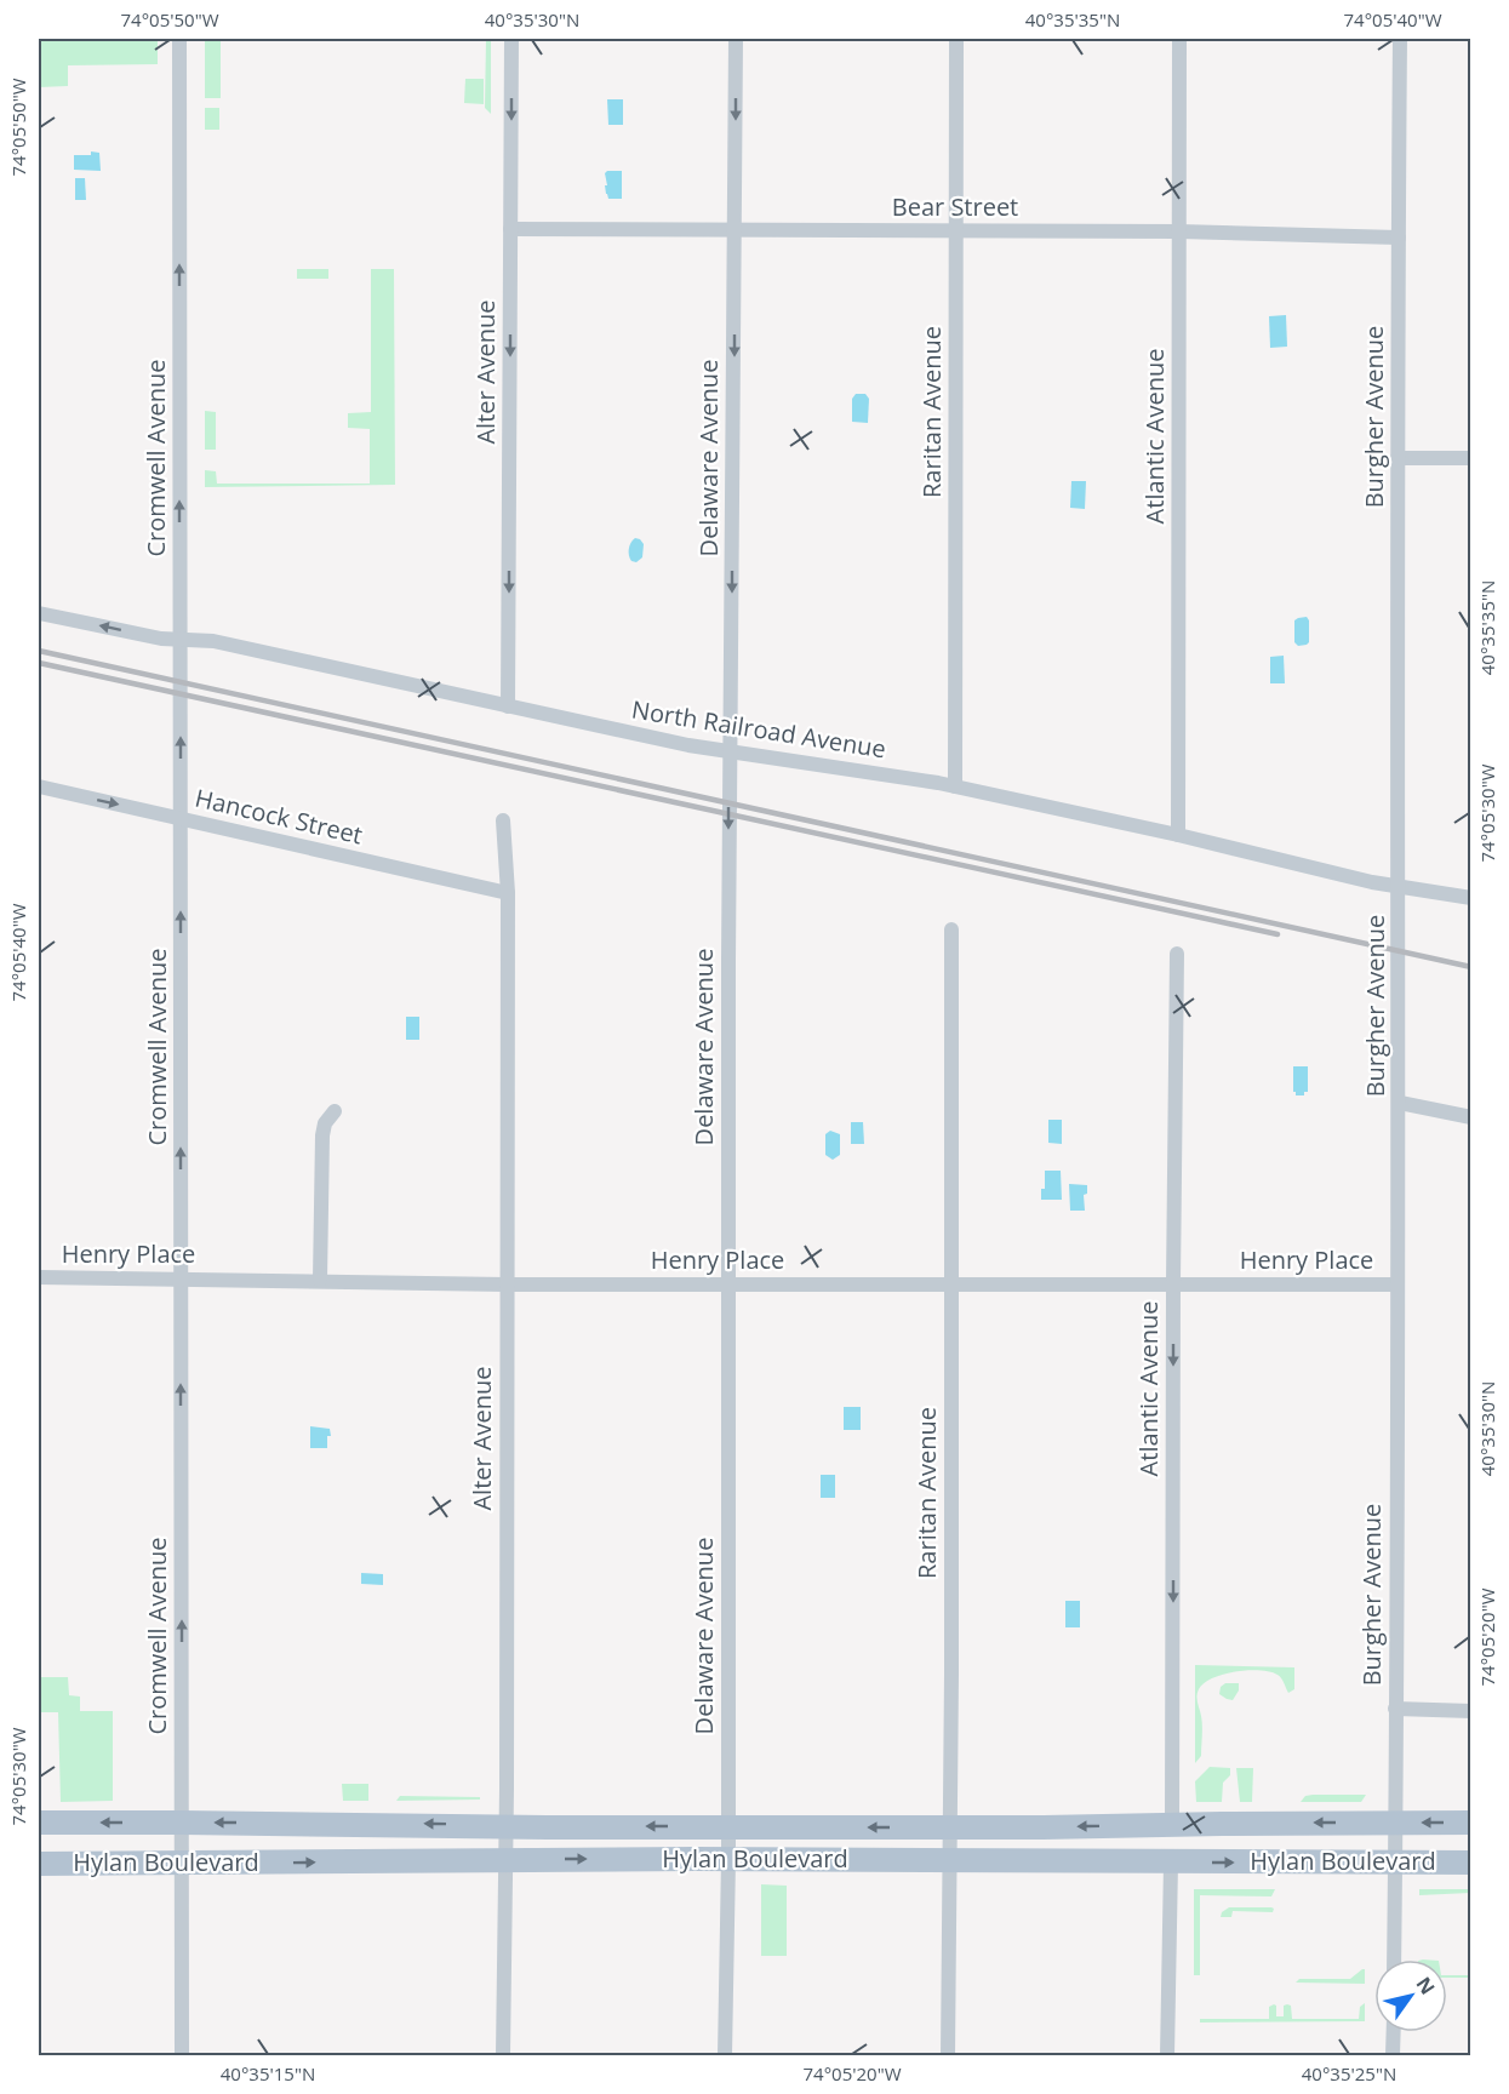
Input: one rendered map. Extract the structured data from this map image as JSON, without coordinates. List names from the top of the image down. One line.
{"streets":{"main road":["Hylan Boulevard"],"street":["Bear Street","Alter Avenue","Raritan Avenue","Burgher Avenue","Atlantic Avenue","Cromwell Avenue","Delaware Avenue","North Railroad Avenue","Hancock Street","Henry Place"]},"crossings":[["Bear Street","Alter Avenue"],["Bear Street","Raritan Avenue"],["Bear Street","Burgher Avenue"],["Bear Street","Atlantic Avenue"],["Bear Street","Delaware Avenue"],["Alter Avenue","North Railroad Avenue"],["Alter Avenue","Hancock Street"],["Alter Avenue","Henry Place"],["Alter Avenue","Hylan Boulevard"],["Raritan Avenue","North Railroad Avenue"],["Raritan Avenue","Henry Place"],["Raritan Avenue","Hylan Boulevard"],["Burgher Avenue","North Railroad Avenue"],["Burgher Avenue","Henry Place"],["Burgher Avenue","Hylan Boulevard"],["Atlantic Avenue","North Railroad Avenue"],["Atlantic Avenue","Henry Place"],["Atlantic Avenue","Hylan Boulevard"],["Cromwell Avenue","North Railroad Avenue"],["Cromwell Avenue","Hancock Street"],["Cromwell Avenue","Henry Place"],["Cromwell Avenue","Hylan Boulevard"],["Delaware Avenue","North Railroad Avenue"],["Delaware Avenue","Henry Place"],["Delaware Avenue","Hylan Boulevard"]],"one_way":["Alter Avenue","Cromwell Avenue","Delaware Avenue"],"north":"top right","coordinates":["74°05'50\"W","40°35'30\"N","40°35'35\"N","74°05'40\"W","74°05'30\"W","74°05'20\"W","40°35'15\"N","40°35'25\"N"]}
